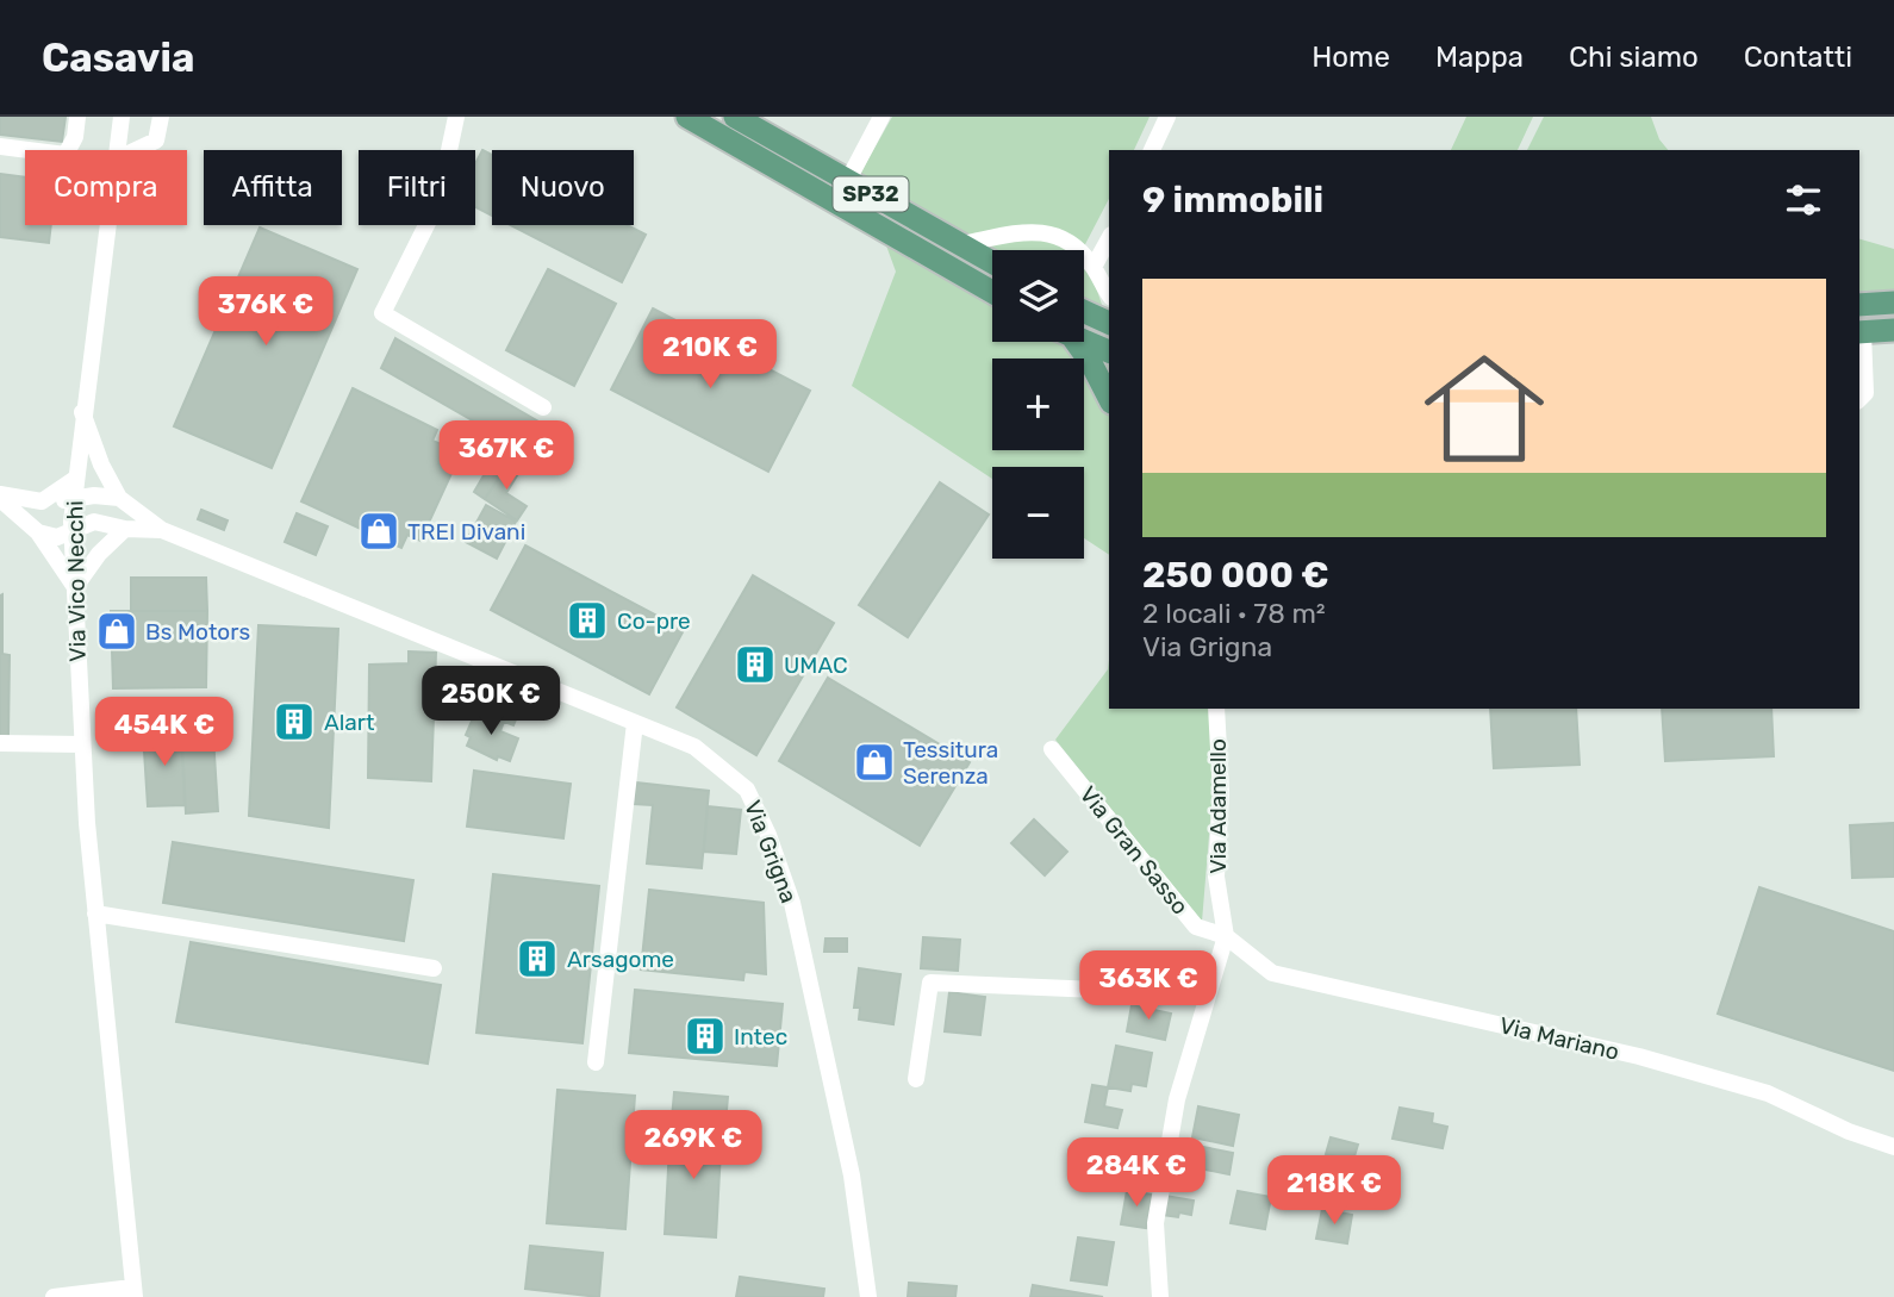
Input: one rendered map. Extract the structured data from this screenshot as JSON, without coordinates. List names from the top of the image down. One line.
{"streets":{"main road":["SP32"],"street":["Via Vico Necchi","Via Adamello","Via Gran Sasso","Via Grigna","Via Mariano"]},"crossings":[["Via Vico Necchi","Via Grigna"],["Via Adamello","Via Gran Sasso"],["Via Adamello","Via Mariano"],["Via Gran Sasso","Via Mariano"]],"places":{"shop":["TREI Divani","Bs Motors","Tessitura Serenza"],"building":["Co-pre","UMAC","Alart","Arsagome","Intec"]},"page":{"header":"Casavia","nav":["Home","Mappa","Chi siamo","Contatti"],"chip":["Compra","Affitta","Filtri","Nuovo"],"heading":"9 immobili","map_buttons":["+","−"],"list":[{"name":"250 000 €","note":"2 locali · 78 m² · Via Grigna"}],"price":["376K €","210K €","367K €","250K €","454K €","363K €","269K €","284K €","218K €"]}}
